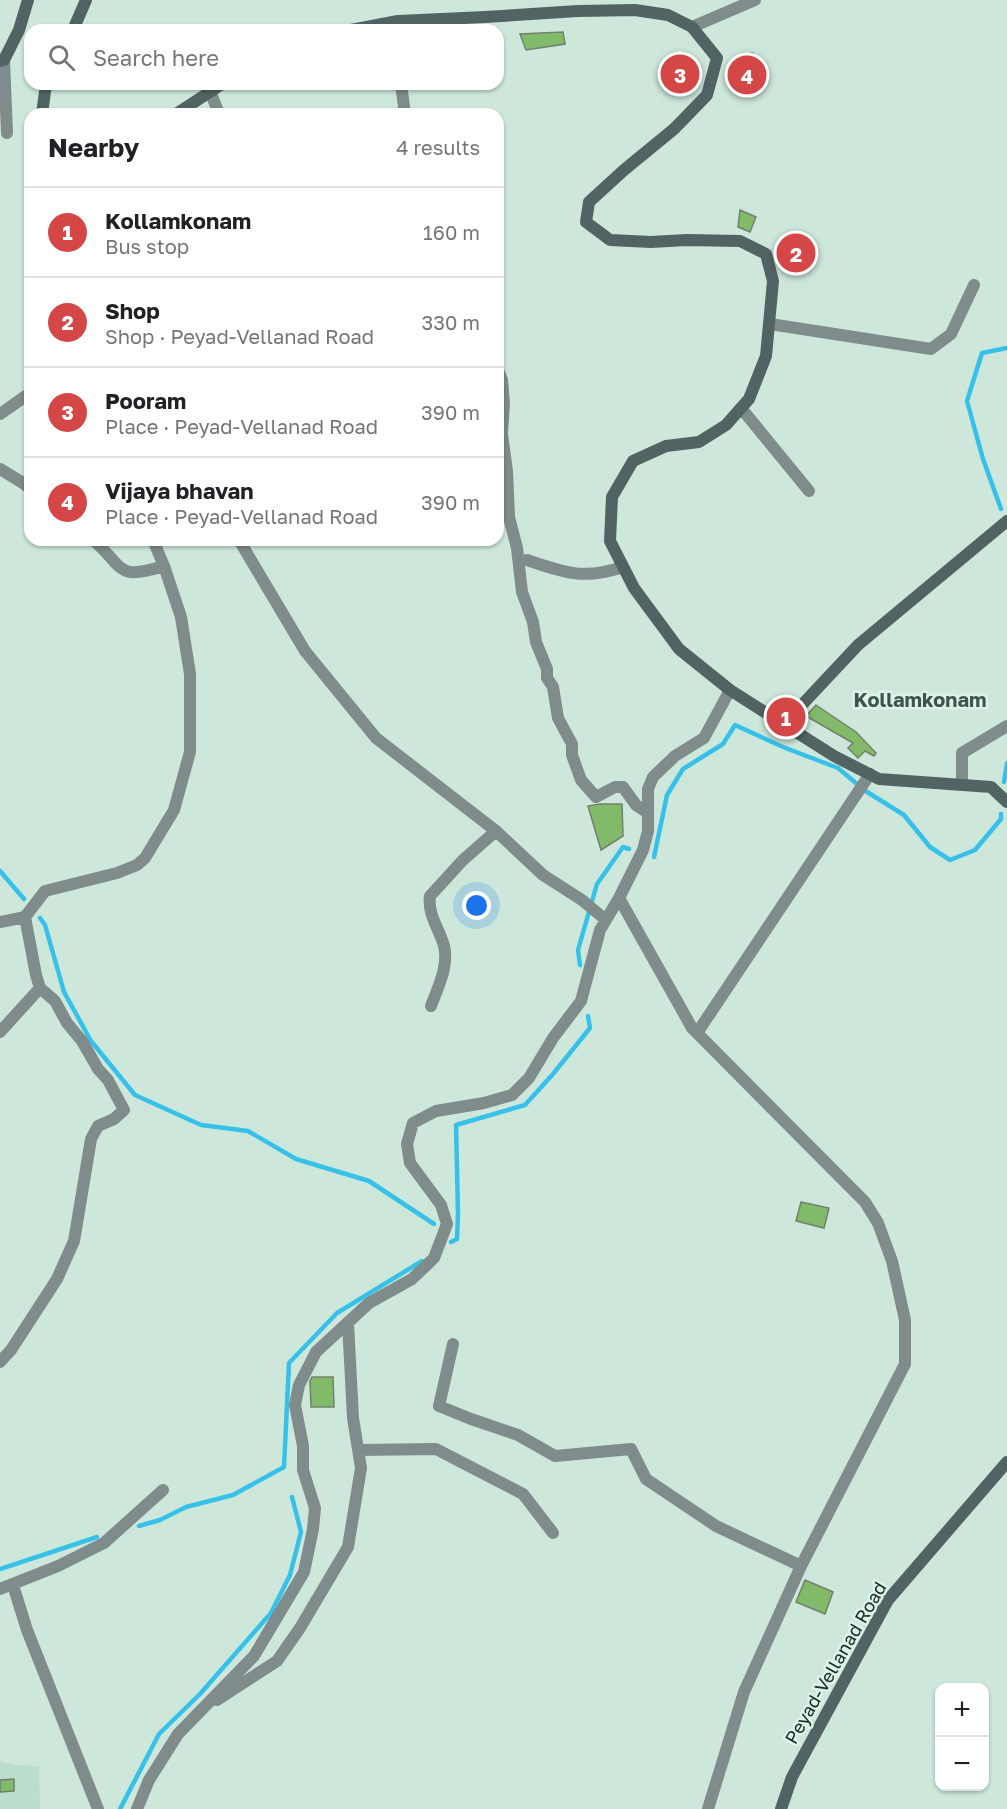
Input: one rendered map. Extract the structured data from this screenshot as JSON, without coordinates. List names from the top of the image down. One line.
{"streets":{"main road":["Peyad-Vellanad Road"]},"districts":["Kollamkonam"],"page":{"search":"Search here","pins":["3","4","2","1"],"heading":["Nearby","4 results"],"list":[{"mark":"1","name":"Kollamkonam","note":"Bus stop","value":"160 m"},{"mark":"2","name":"Shop","note":"Shop · Peyad-Vellanad Road","value":"330 m"},{"mark":"3","name":"Pooram","note":"Place · Peyad-Vellanad Road","value":"390 m"},{"mark":"4","name":"Vijaya bhavan","note":"Place · Peyad-Vellanad Road","value":"390 m"}],"map_buttons":["+","−"]}}
